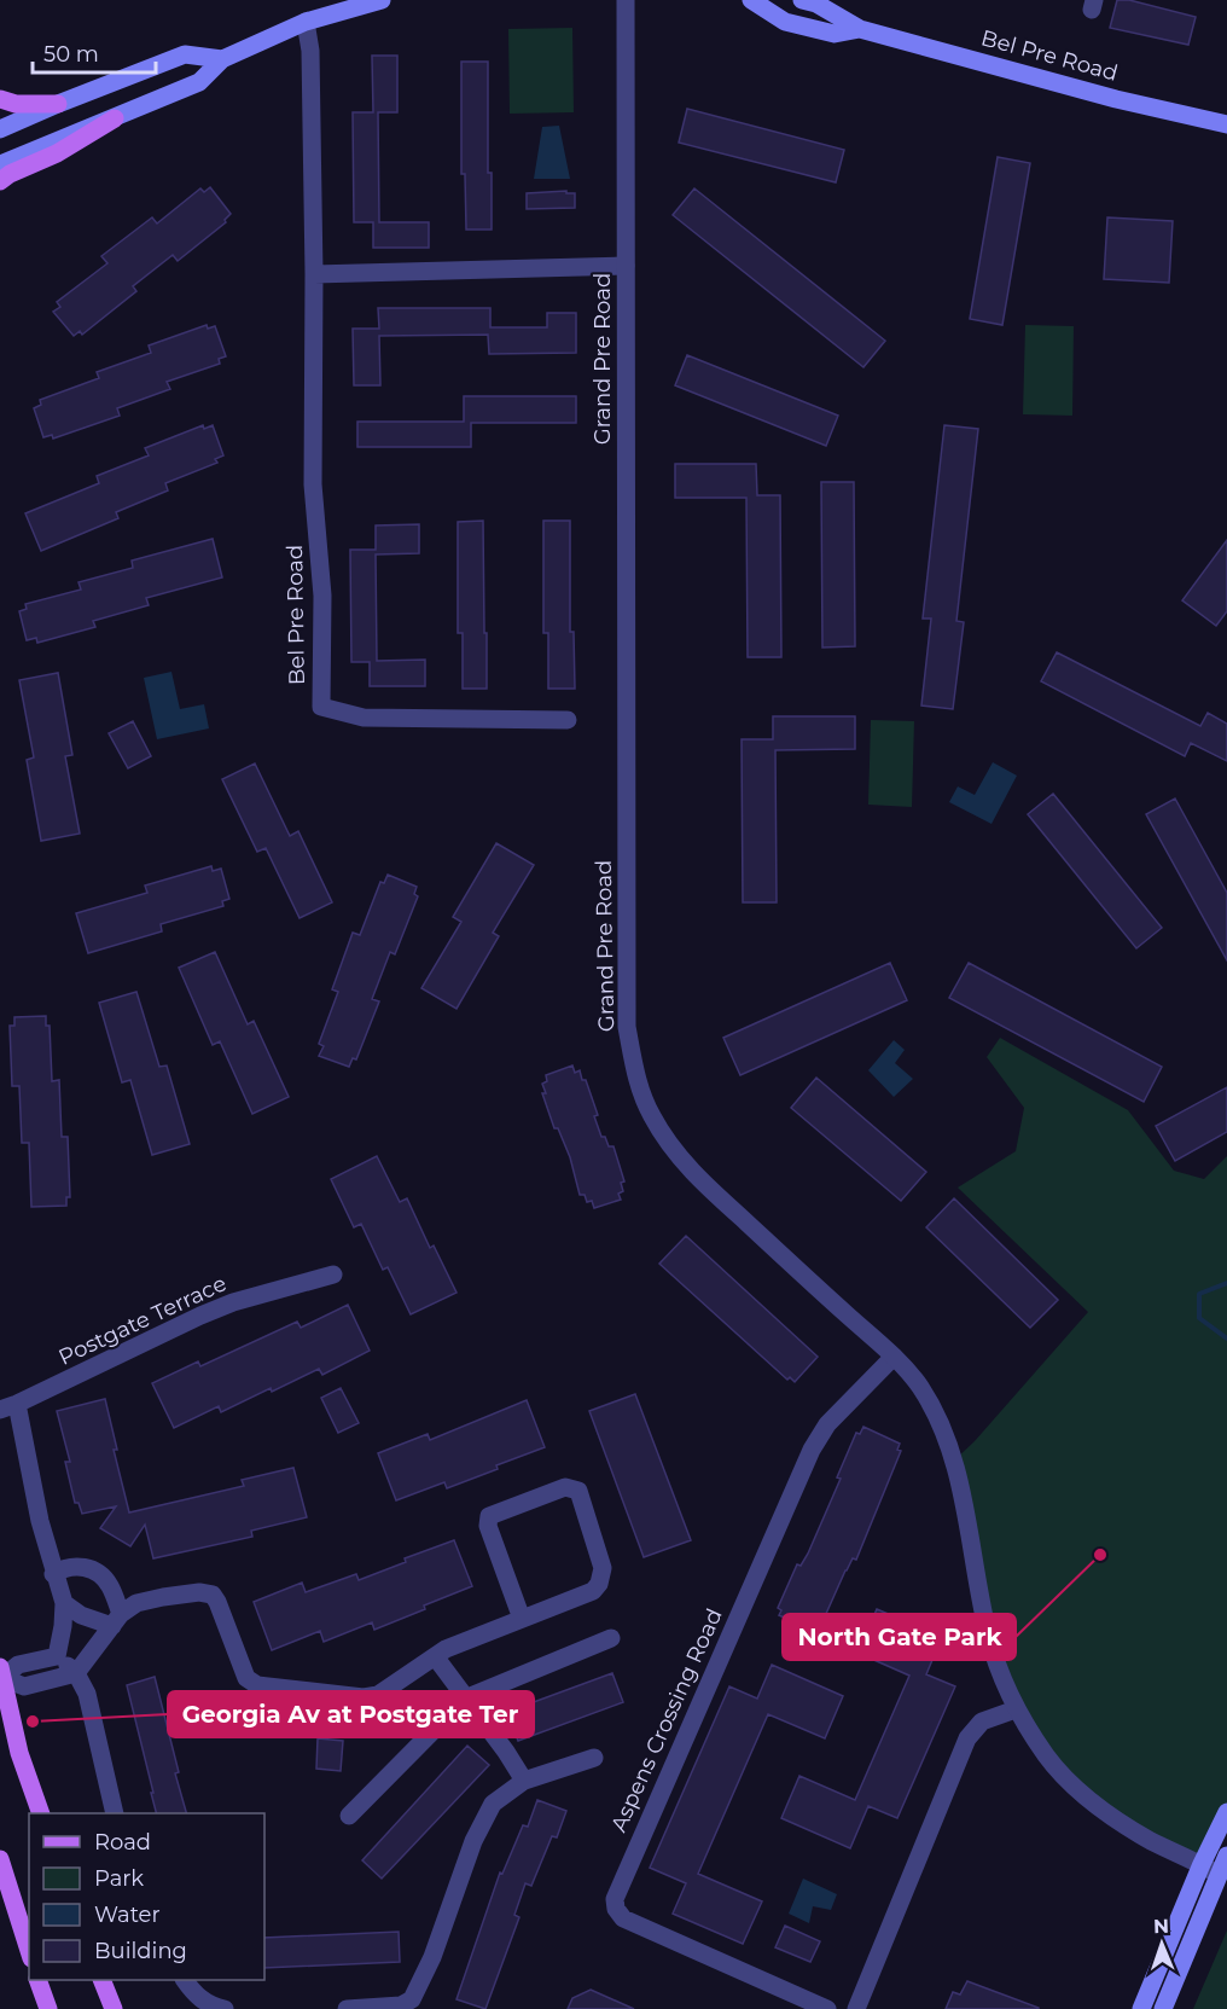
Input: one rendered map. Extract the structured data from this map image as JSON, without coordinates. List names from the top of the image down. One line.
{"streets":{"main road":["Bel Pre Road"],"street":["Grand Pre Road","Postgate Terrace","Aspens Crossing Road"]},"crossings":[["Grand Pre Road","Aspens Crossing Road"]],"places":["North Gate Park","Georgia Av at Postgate Ter"],"legend":["Road","Park","Water","Building"],"scale_bar":"50 m","north":"top"}
